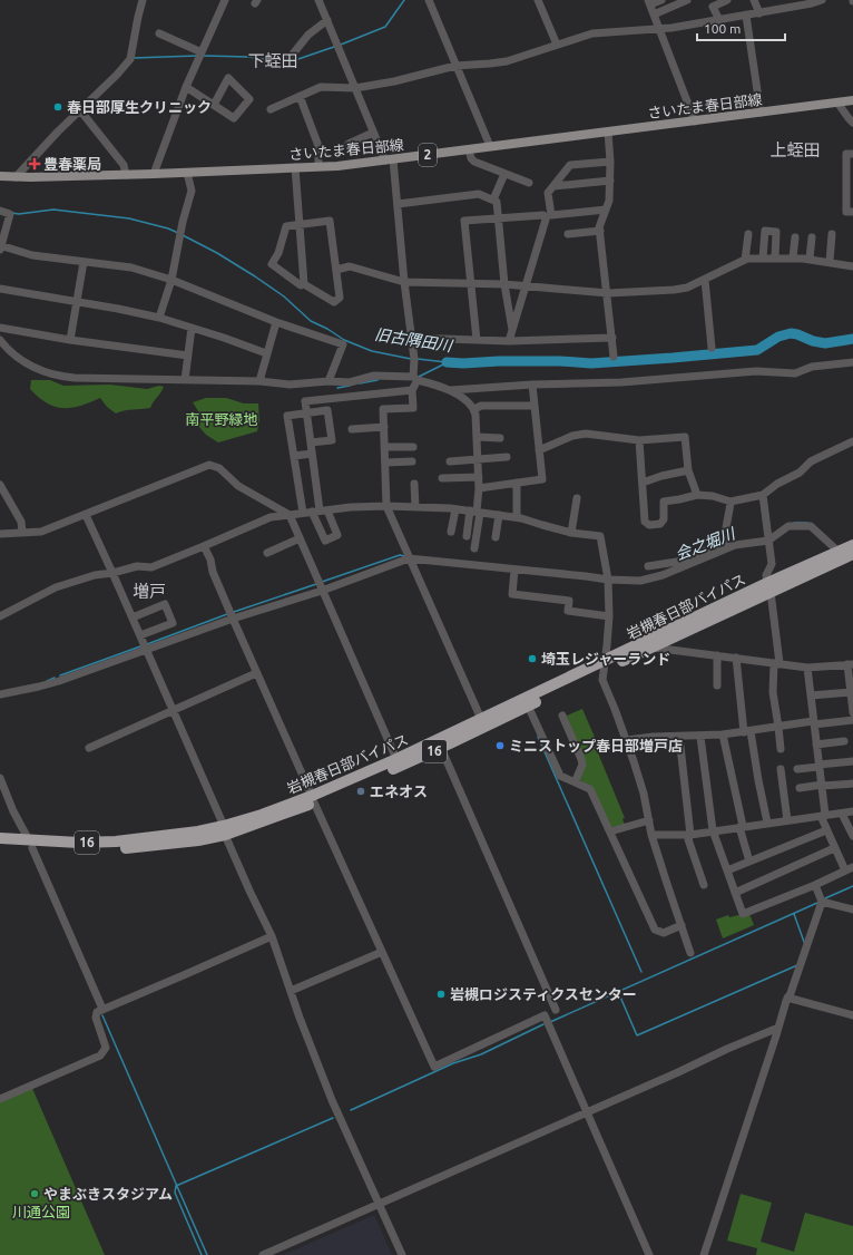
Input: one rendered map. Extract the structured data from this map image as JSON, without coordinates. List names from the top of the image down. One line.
{"streets":{"highway":["岩槻春日部バイパス","16"],"main road":["さいたま春日部線","2"]},"districts":["下蛭田","上蛭田","増戸"],"water":["旧古隅田川","会之堀川"],"parks":["南平野緑地","川通公園"],"places":{"other":["春日部厚生クリニック","埼玉レジャーランド","ミニストップ春日部増戸店","エネオス","岩槻ロジスティクスセンター","やまぶきスタジアム"],"health":["豊春薬局"]},"scale_bar":"100 m"}
